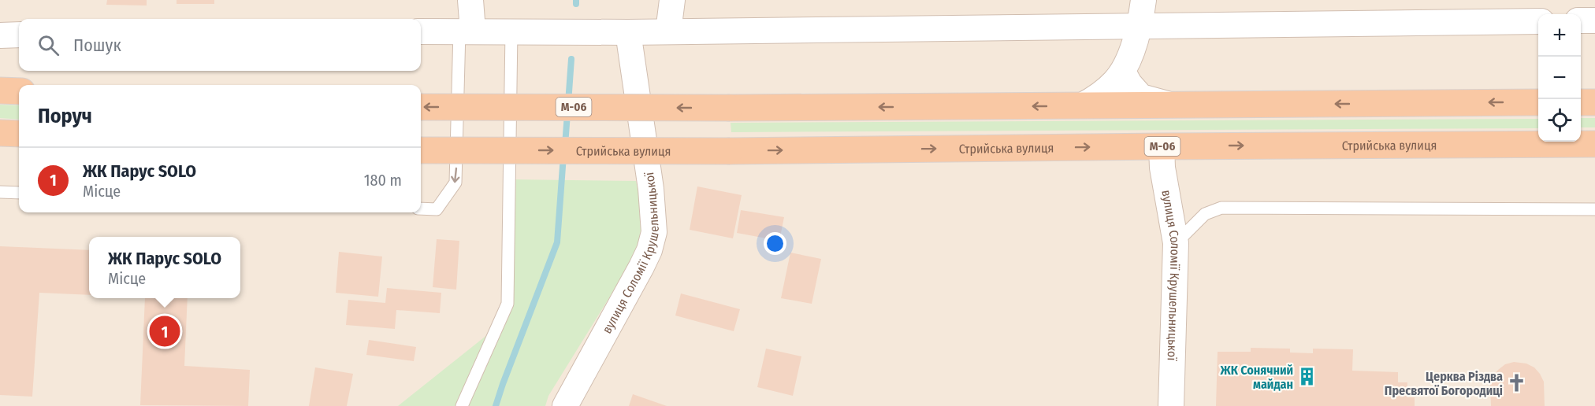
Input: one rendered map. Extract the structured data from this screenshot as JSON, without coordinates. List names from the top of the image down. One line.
{"streets":{"highway":["М-06","Стрийська вулиця"],"street":["вулиця Соломії Крушельницької"]},"crossings":[["Стрийська вулиця","вулиця Соломії Крушельницької"]],"places":{"building":["ЖК Сонячний майдан"],"church":["Церква Різдва Пресвятої Богородиці"]},"page":{"map_buttons":["+","−"],"search":"Пошук","heading":"Поруч","list":[{"mark":"1","name":"ЖК Парус SOLO","note":"Місце","value":"180 m"}],"popup":["ЖК Парус SOLO","Місце"],"pins":"1"}}
